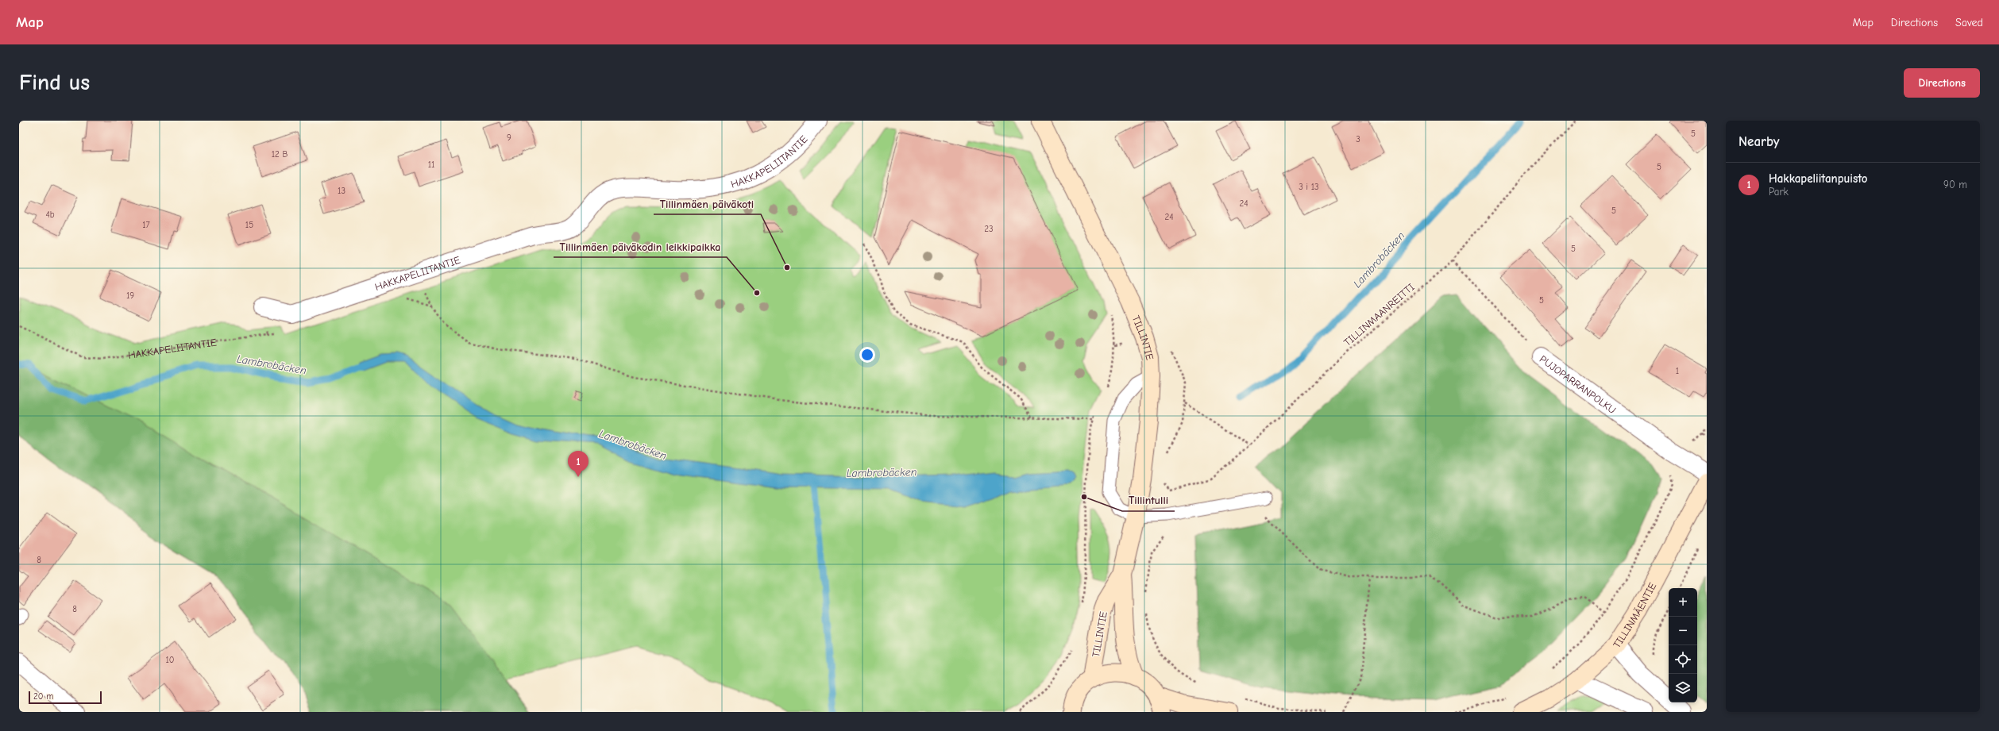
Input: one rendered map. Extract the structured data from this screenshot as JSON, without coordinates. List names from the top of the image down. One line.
{"streets":{"street":["HAKKAPELIITANTIE","TILLINTIE","PUJOPARRANPOLKU","TILLINMÄENTIE"],"path":["TILLINMAANREITTI"]},"crossings":[["TILLINMAANREITTI","PUJOPARRANPOLKU"]],"water":["Lambrobäcken"],"places":["Tillinmäen päiväkoti","Tillinmäen päiväkodin leikkipaikka","Tillintulli"],"house_numbers":["5","9","3","12 B","11","5","3 i 13","13","24","5","4b","24","17","15","23","5","19","5","1","8","8","10"],"scale_bar":"20 m","page":{"header":"Map","nav":["Map","Directions","Saved"],"buttons":"Directions","title":"Find us","heading":"Nearby","list":[{"mark":"1","name":"Hakkapeliitanpuisto","note":"Park","value":"90 m"}],"pins":"1","map_buttons":["+","−"],"scale":"20 m"}}
